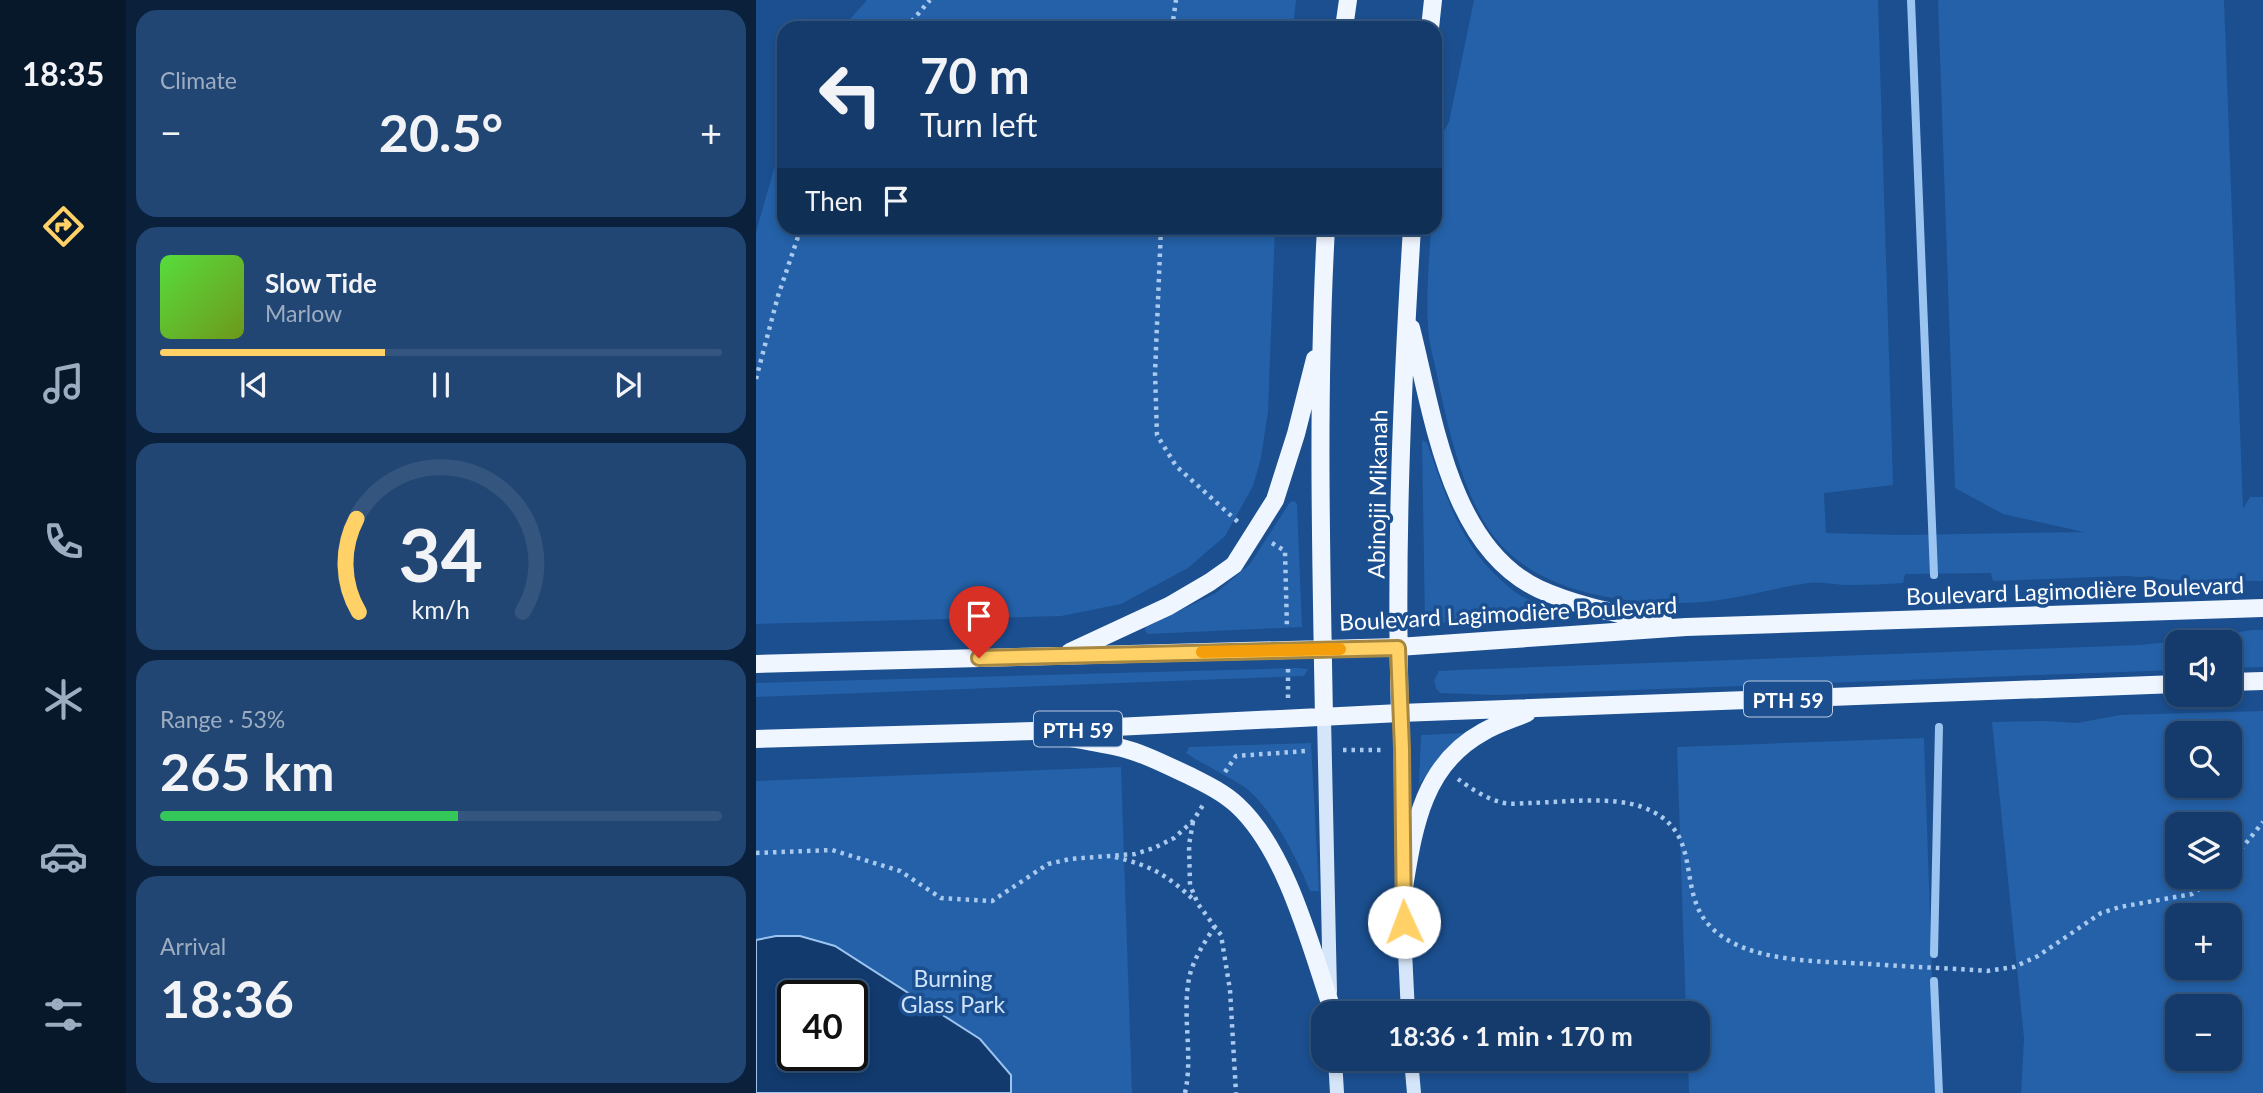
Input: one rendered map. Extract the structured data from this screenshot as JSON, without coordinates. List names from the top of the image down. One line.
{"streets":{"main road":["Abinojii Mikanah","Boulevard Lagimodière Boulevard","PTH 59"]},"crossings":[["Abinojii Mikanah","Boulevard Lagimodière Boulevard"],["Abinojii Mikanah","PTH 59"]],"parks":["Burning Glass Park"],"page":{"tabs":"18:35","tile":["Climate",["Range · 53%","265 km"],["Arrival","18:36"]],"turn":["70 m","Turn left"],"heat":["−","20.5°","+"],"then":"Then","song":["Slow Tide","Marlow"],"map_buttons":["+","−"],"limit":"40","trip":"18:36 · 1 min · 170 m","gauge":["34","km/h"]}}
